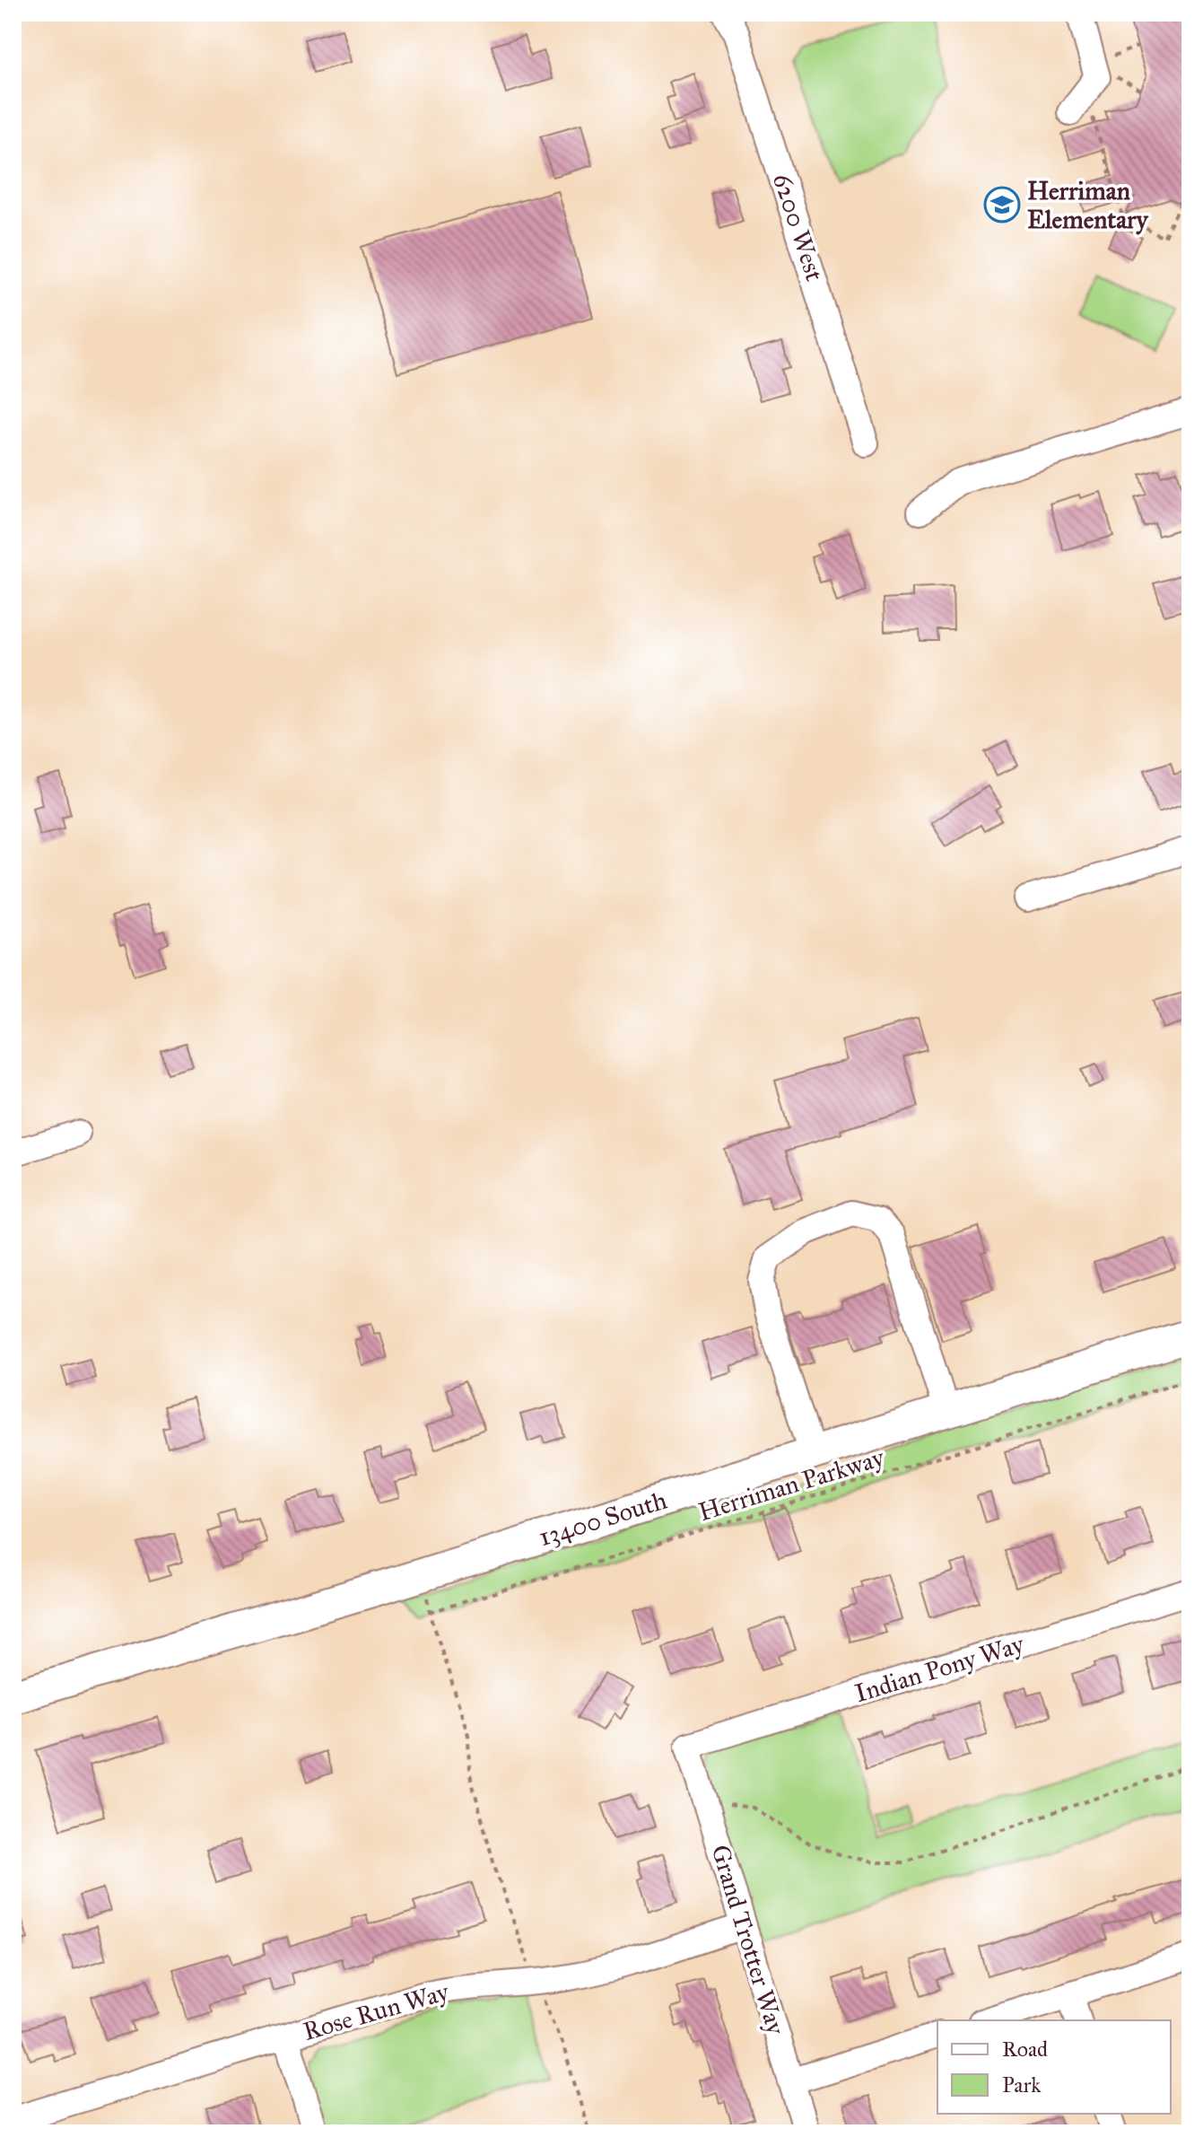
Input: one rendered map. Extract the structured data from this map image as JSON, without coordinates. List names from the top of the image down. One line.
{"streets":{"main road":["13400 South"],"street":["6200 West","Indian Pony Way","Grand Trotter Way","Rose Run Way"],"path":["Herriman Parkway"]},"crossings":[["Indian Pony Way","Grand Trotter Way"],["Grand Trotter Way","Rose Run Way"]],"places":{"school or university":["Herriman Elementary"]},"legend":["Road","Park"]}
